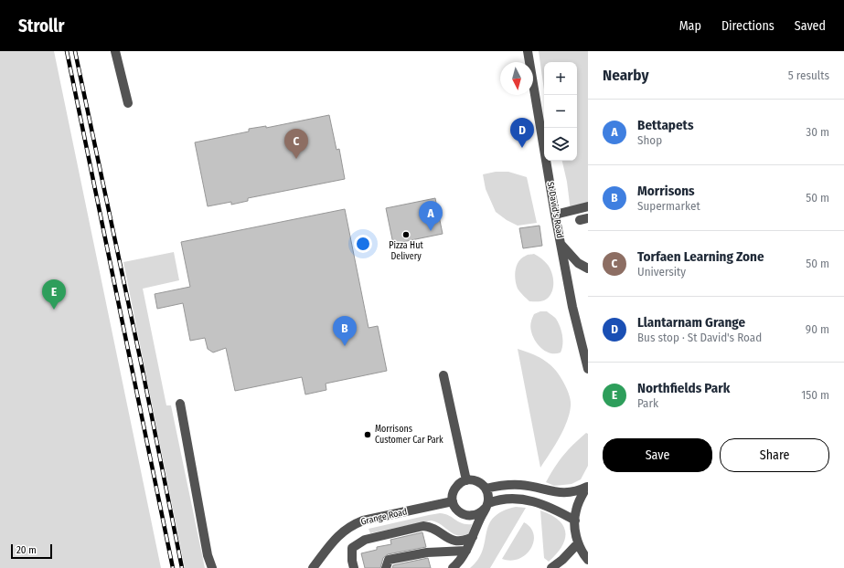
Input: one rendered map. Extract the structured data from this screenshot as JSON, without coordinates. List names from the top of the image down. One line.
{"streets":{"street":["St David's Road","Grange Road"]},"places":["Pizza Hut Delivery","Morrisons Customer Car Park"],"scale_bar":"20 m","north":"bottom","page":{"header":"Strollr","nav":["Map","Directions","Saved"],"heading":["Nearby","5 results"],"map_buttons":["+","−"],"list":[{"mark":"A","name":"Bettapets","note":"Shop","value":"30 m"},{"mark":"B","name":"Morrisons","note":"Supermarket","value":"50 m"},{"mark":"C","name":"Torfaen Learning Zone","note":"University","value":"50 m"},{"mark":"D","name":"Llantarnam Grange","note":"Bus stop · St David's Road","value":"90 m"},{"mark":"E","name":"Northfields Park","note":"Park","value":"150 m"}],"pins":["D","C","A","E","B"],"buttons":["Save","Share"],"scale":"20 m"}}
